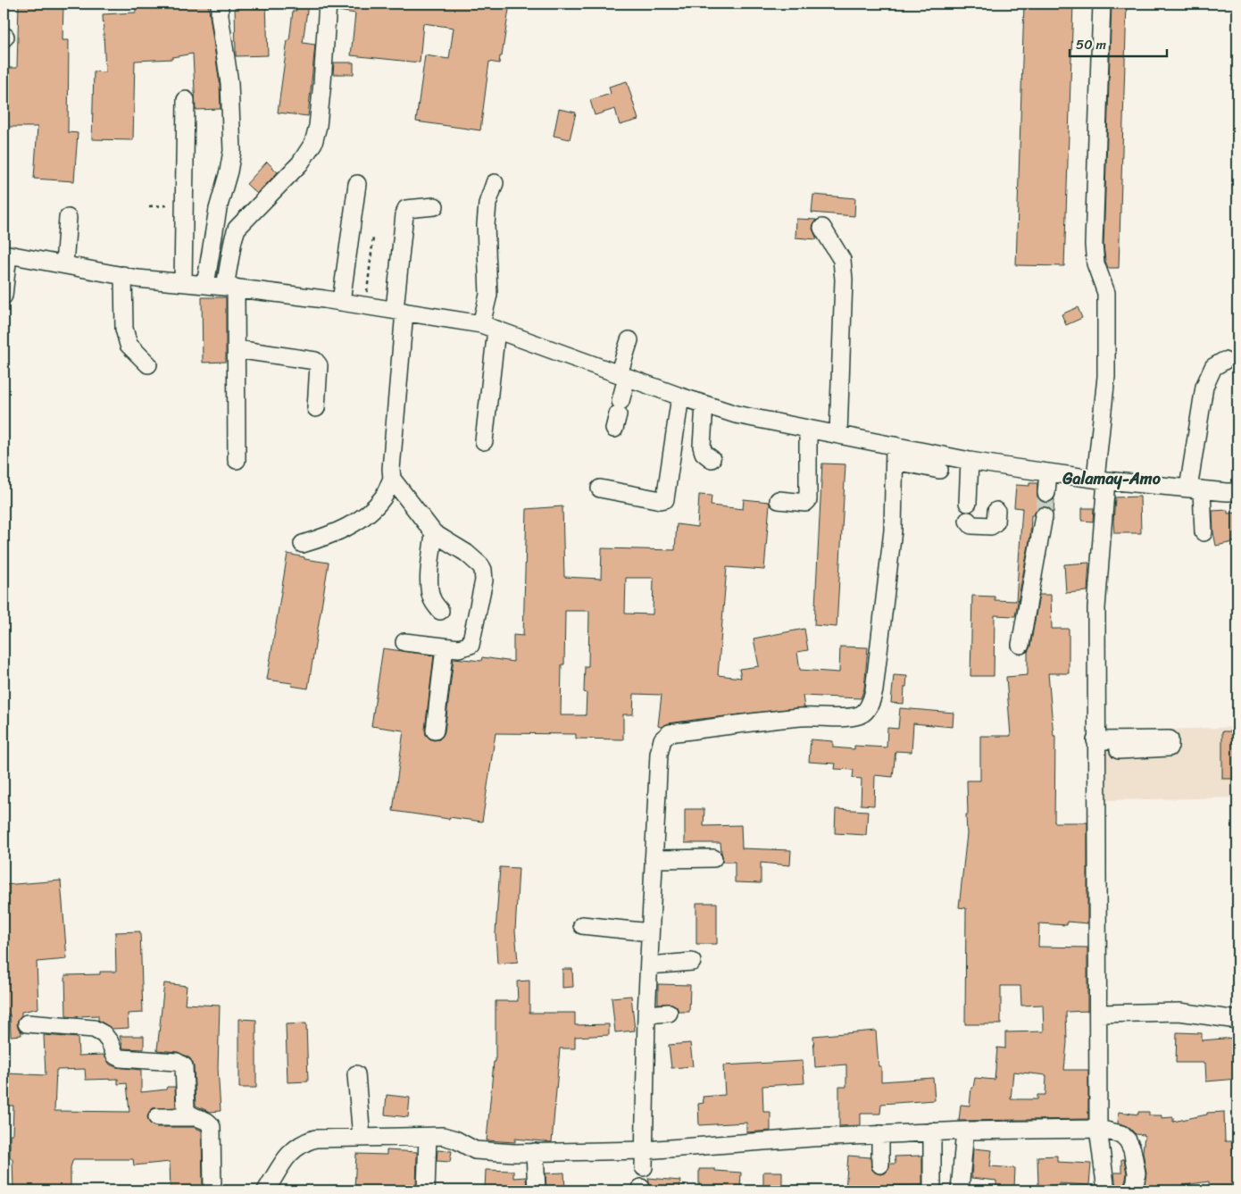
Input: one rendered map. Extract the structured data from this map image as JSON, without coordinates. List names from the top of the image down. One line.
{"districts":["Galamay-Amo"],"scale_bar":"50 m"}
